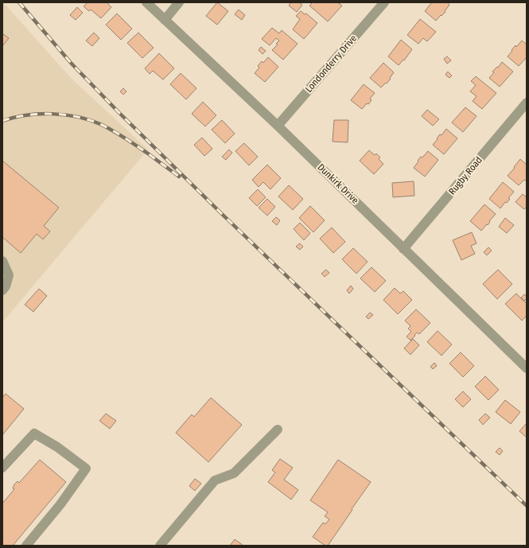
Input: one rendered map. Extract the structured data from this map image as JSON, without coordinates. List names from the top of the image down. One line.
{"streets":{"street":["Londonderry Drive","Rugby Road","Dunkirk Drive"]},"crossings":[["Londonderry Drive","Dunkirk Drive"],["Rugby Road","Dunkirk Drive"]]}
